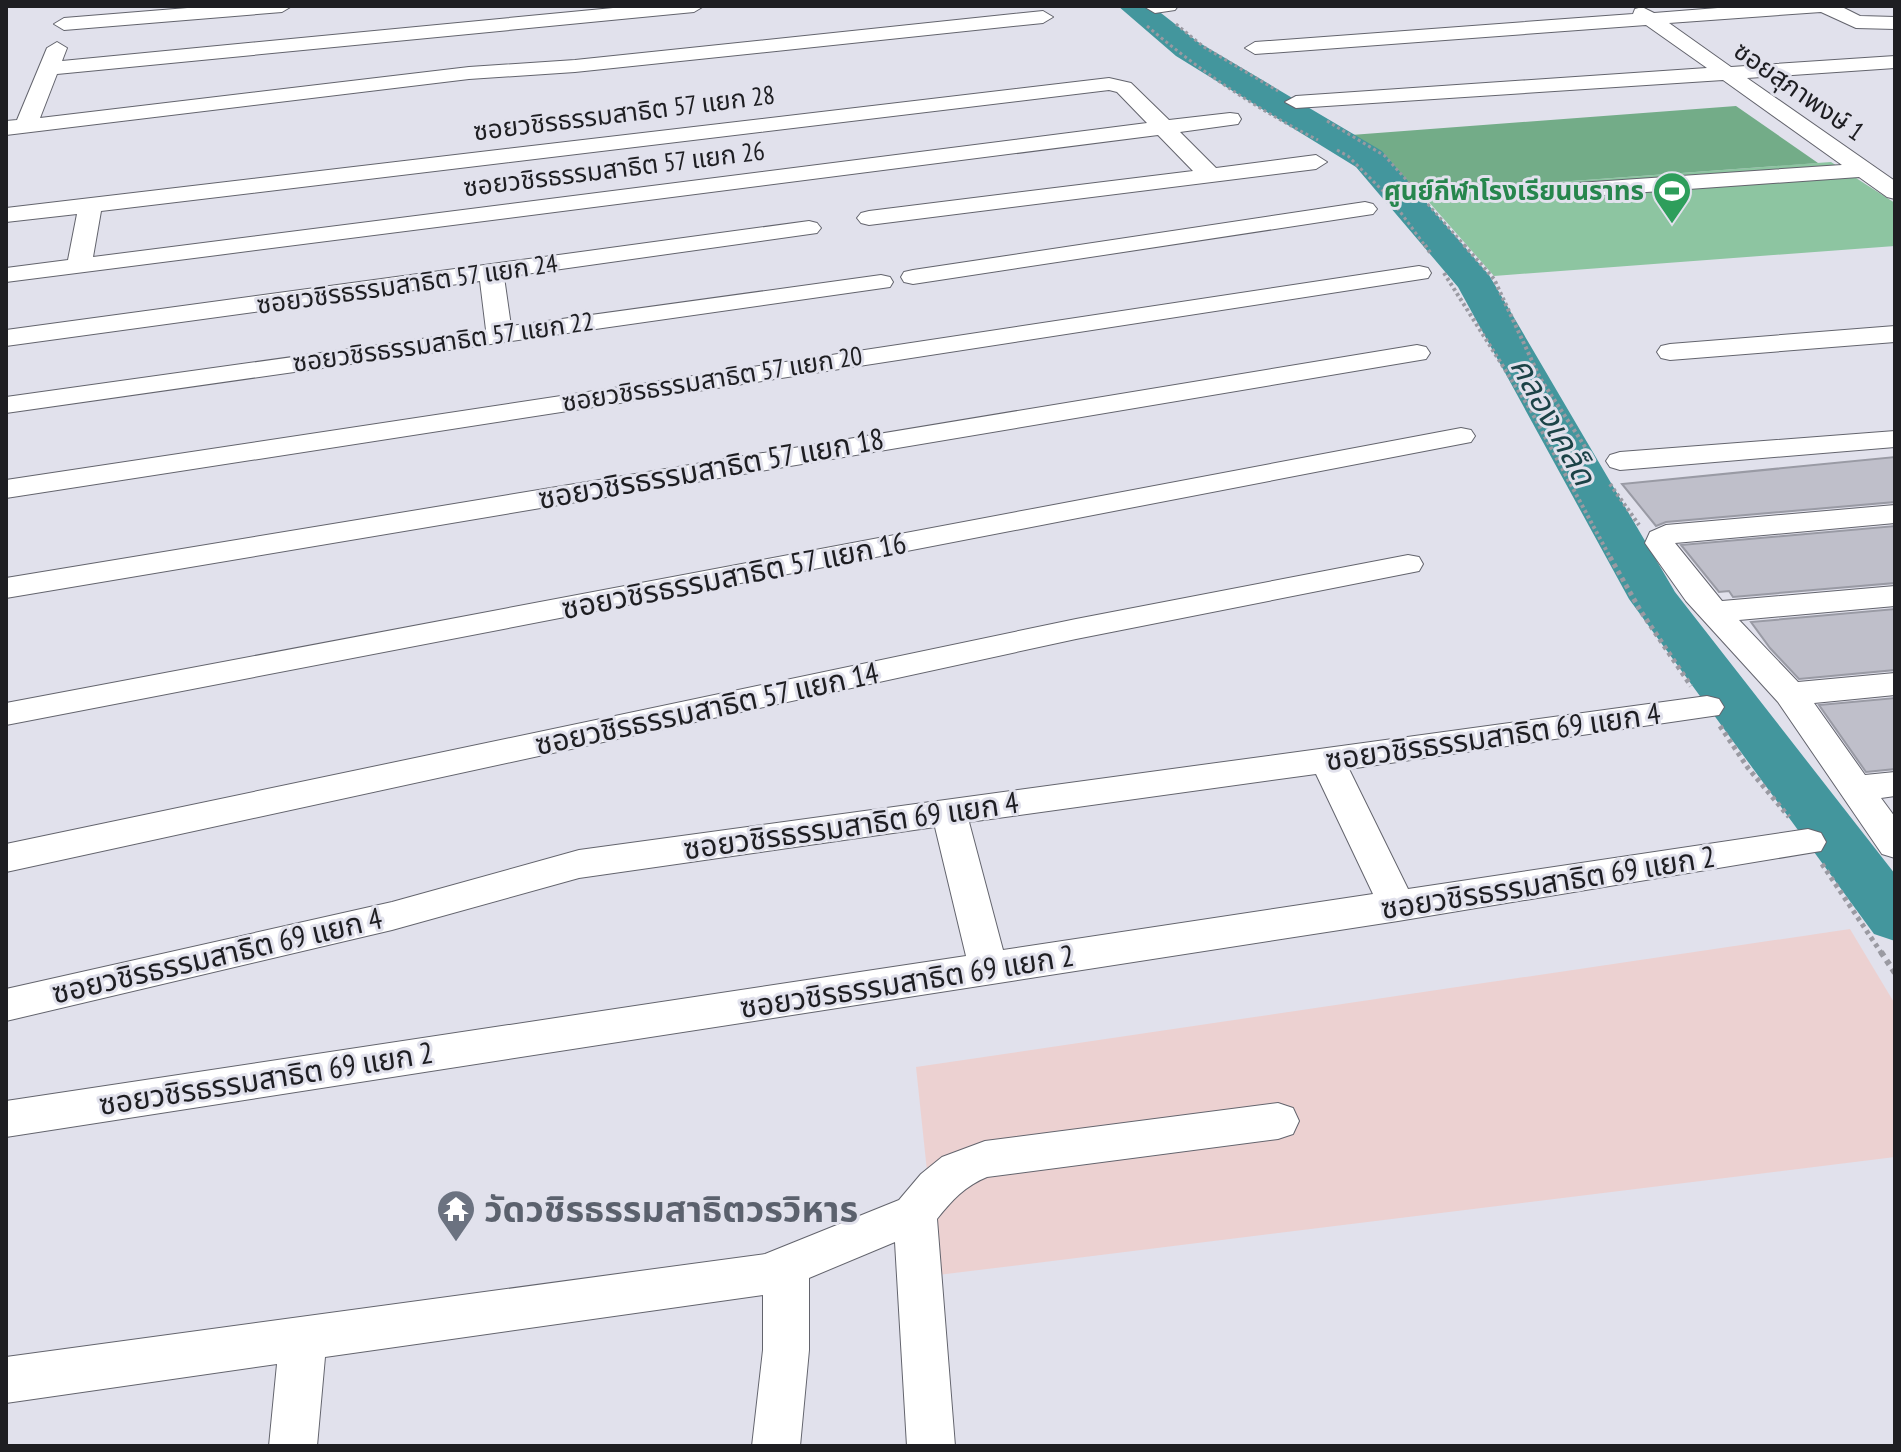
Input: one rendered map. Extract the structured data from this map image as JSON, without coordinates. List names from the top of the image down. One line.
{"streets":{"street":["ซอยสุภาพงษ์ 1","ซอยวชิรธรรมสาธิต 57 แยก 28","ซอยวชิรธรรมสาธิต 57 แยก 26","ซอยวชิรธรรมสาธิต 57 แยก 24","ซอยวชิรธรรมสาธิต 57 แยก 22","ซอยวชิรธรรมสาธิต 57 แยก 20","ซอยวชิรธรรมสาธิต 57 แยก 18","ซอยวชิรธรรมสาธิต 57 แยก 16","ซอยวชิรธรรมสาธิต 57 แยก 14","ซอยวชิรธรรมสาธิต 69 แยก 4","ซอยวชิรธรรมสาธิต 69 แยก 2"]},"crossings":[["ซอยวชิรธรรมสาธิต 57 แยก 28","ซอยวชิรธรรมสาธิต 57 แยก 26"]],"water":["คลองเคล็ด"],"places":{"sports":["ศูนย์กีฬาโรงเรียนนราทร"],"temple":["วัดวชิรธรรมสาธิตวรวิหาร"]}}
